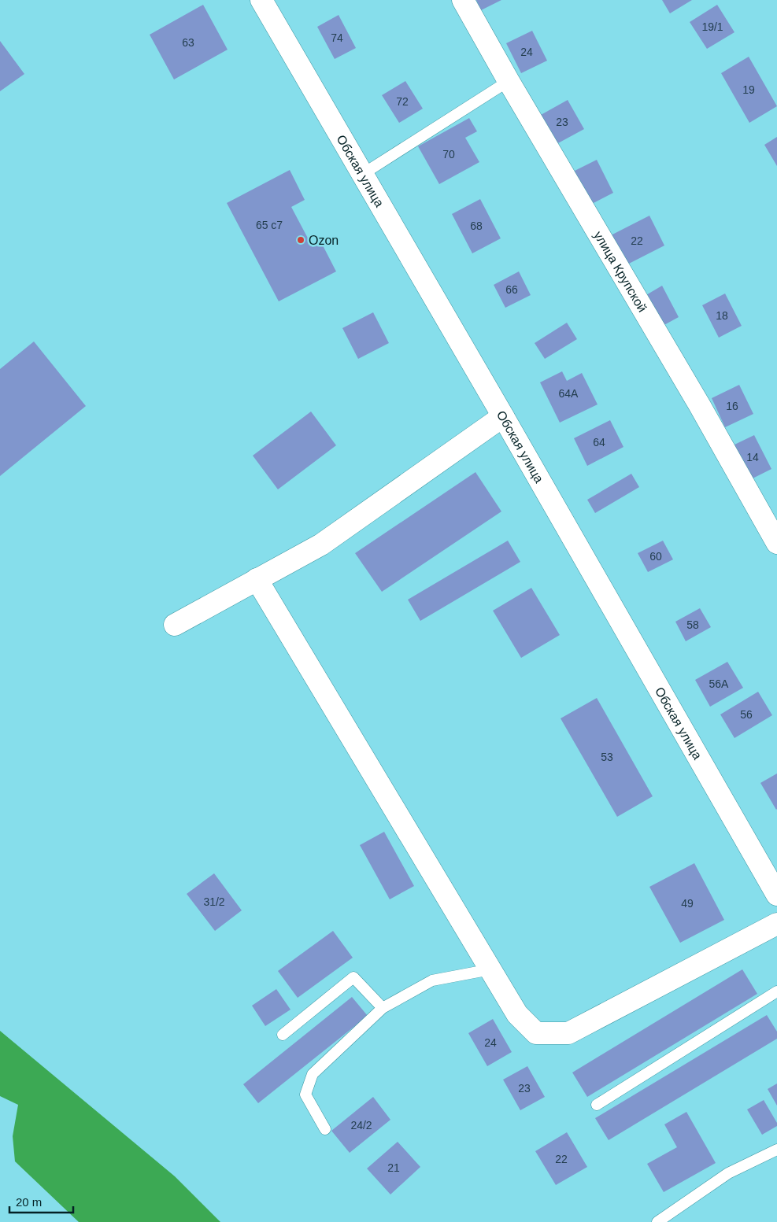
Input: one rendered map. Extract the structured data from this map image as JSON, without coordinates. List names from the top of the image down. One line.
{"streets":{"street":["Обская улица","улица Крупской"]},"places":["Ozon"],"house_numbers":["19/1","74","63","24","19","72","23","70","65 с7","68","22","66","18","64А","16","64","14","60","58","56А","56","53","31/2","49","24","23","24/2","22","21"],"scale_bar":"20 m"}
